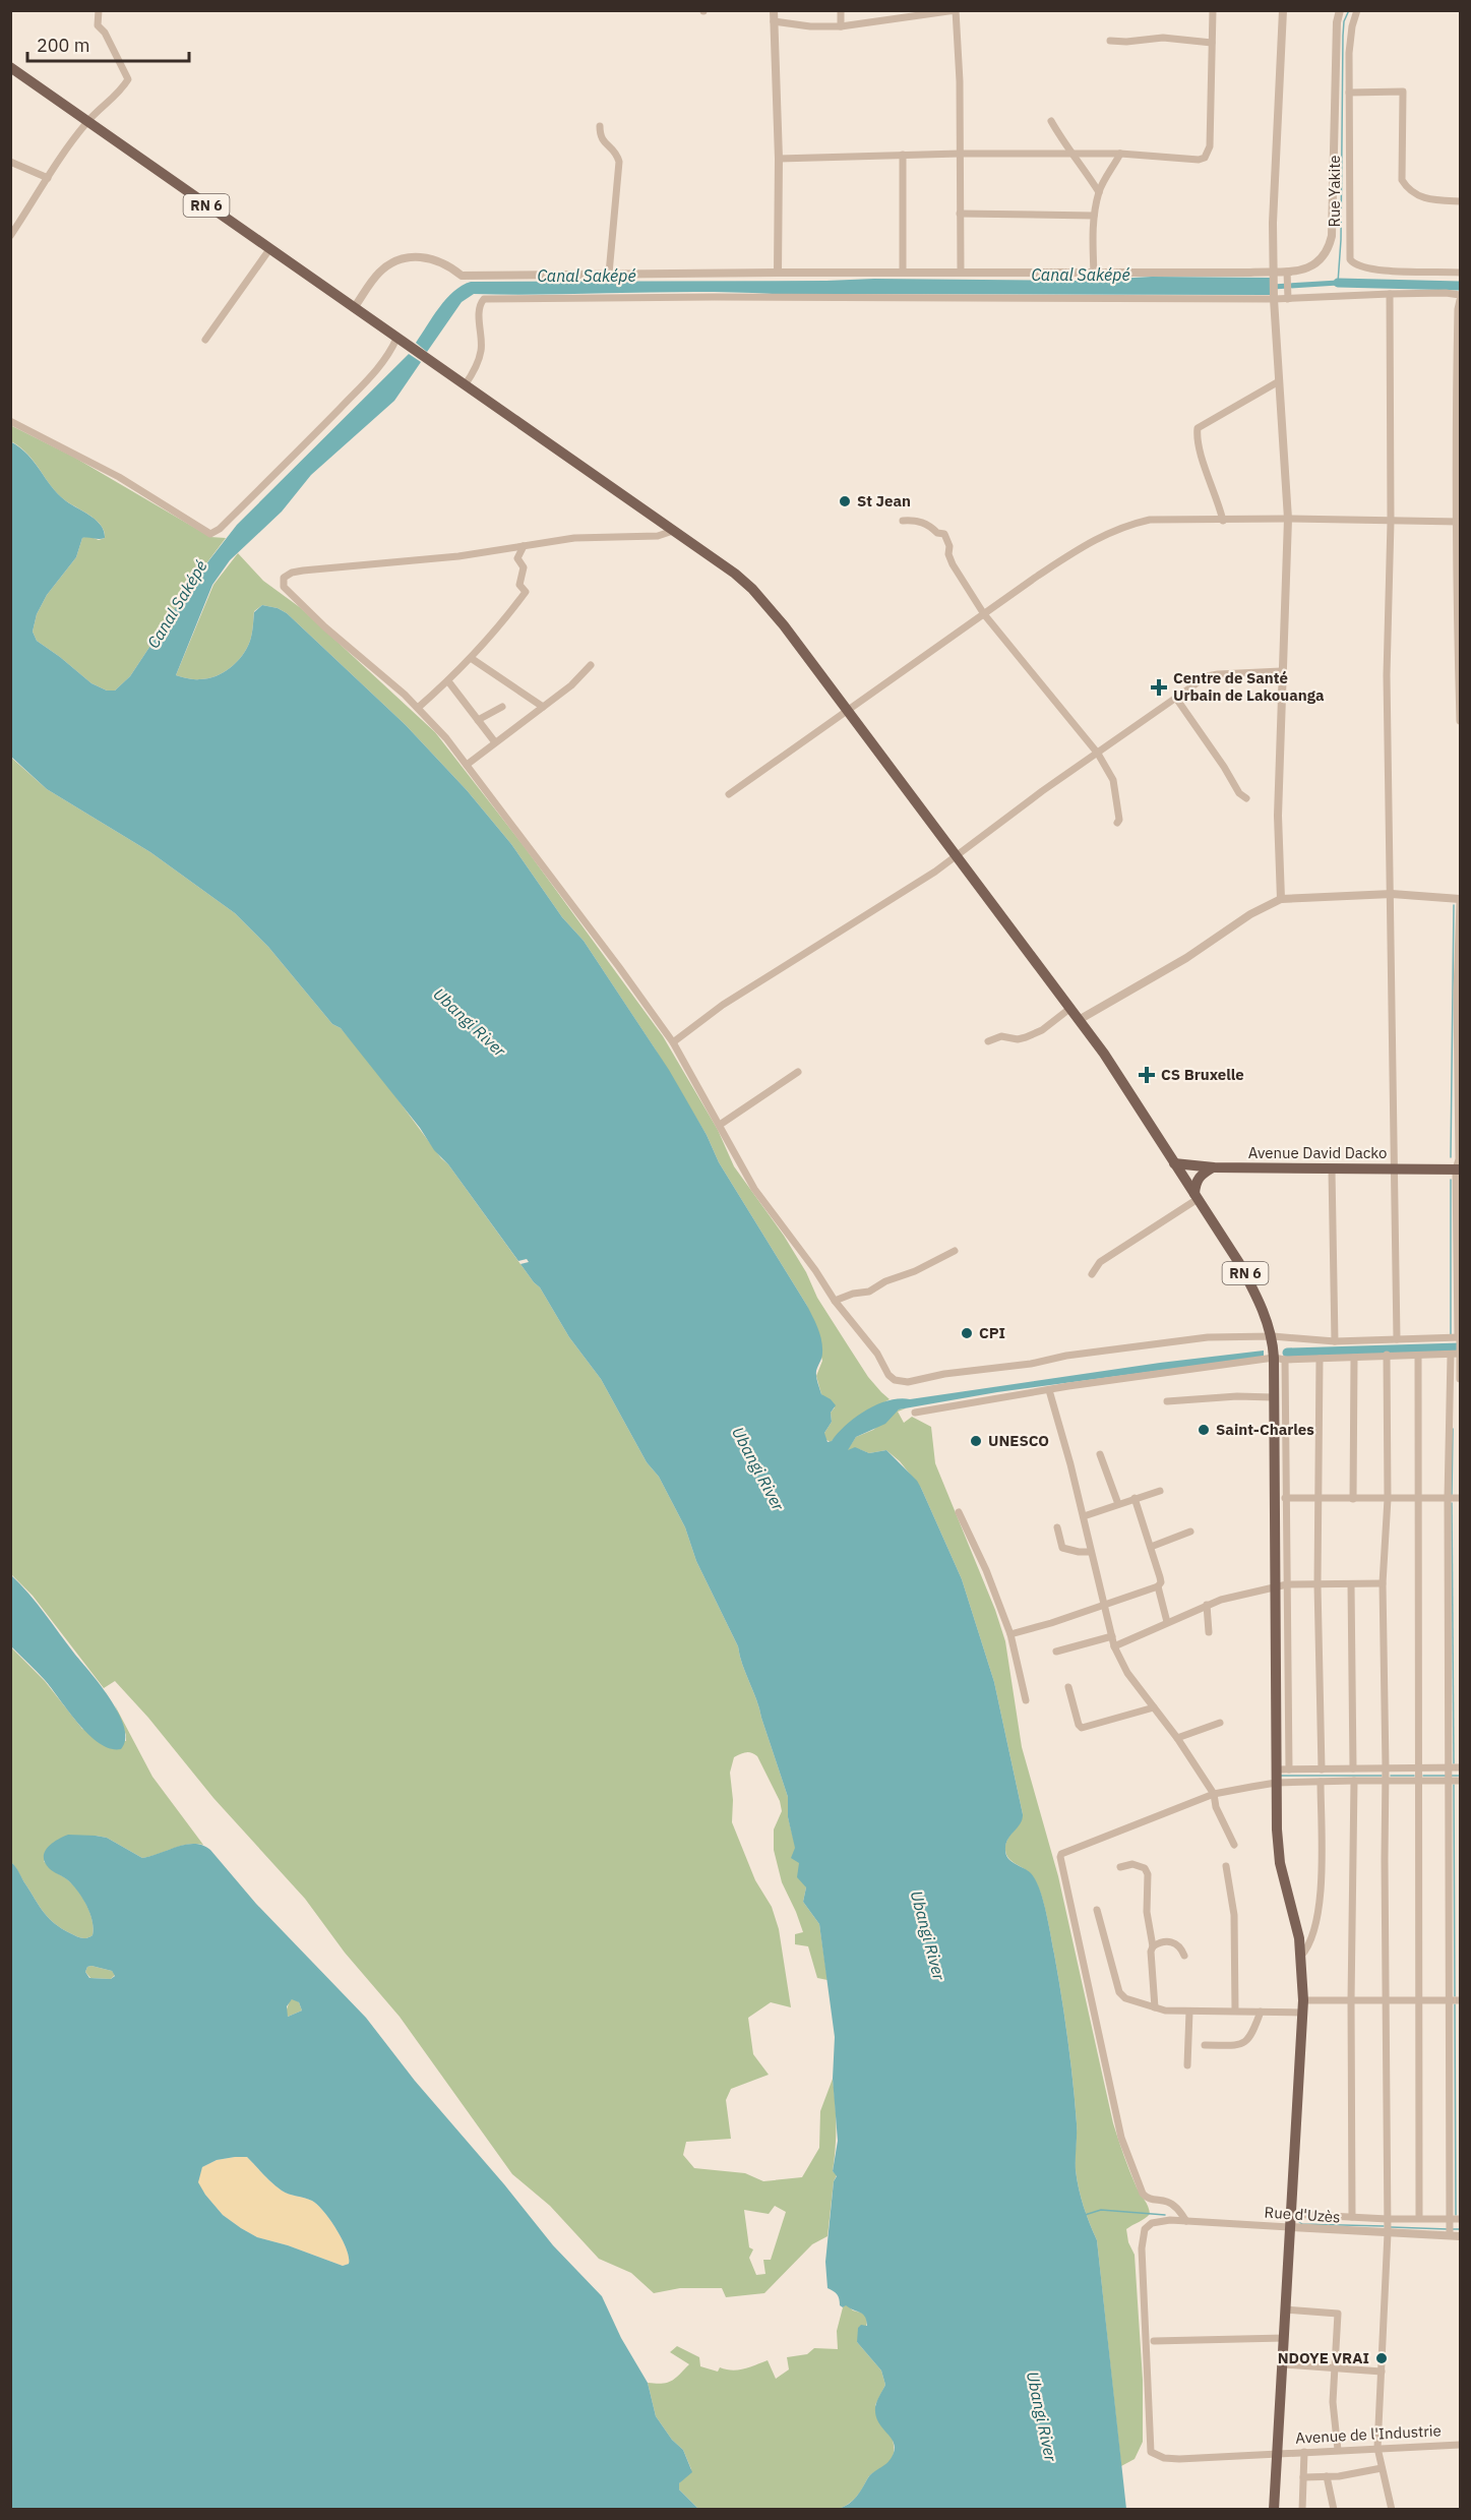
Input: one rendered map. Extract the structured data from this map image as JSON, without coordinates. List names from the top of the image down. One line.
{"streets":{"main road":["RN 6","Avenue David Dacko"],"street":["Rue Yakite","Rue d'Uzès","Avenue de l'Industrie"]},"crossings":[["RN 6","Avenue David Dacko"],["RN 6","Rue d'Uzès"],["RN 6","Avenue de l'Industrie"],["Rue d'Uzès","Avenue de l'Industrie"]],"water":["Canal Saképé","Ubangi River"],"places":{"other":["St Jean","CPI","Saint-Charles","UNESCO","NDOYE VRAI"],"health":["Centre de Santé Urbain de Lakouanga","CS Bruxelle"]},"scale_bar":"200 m"}
